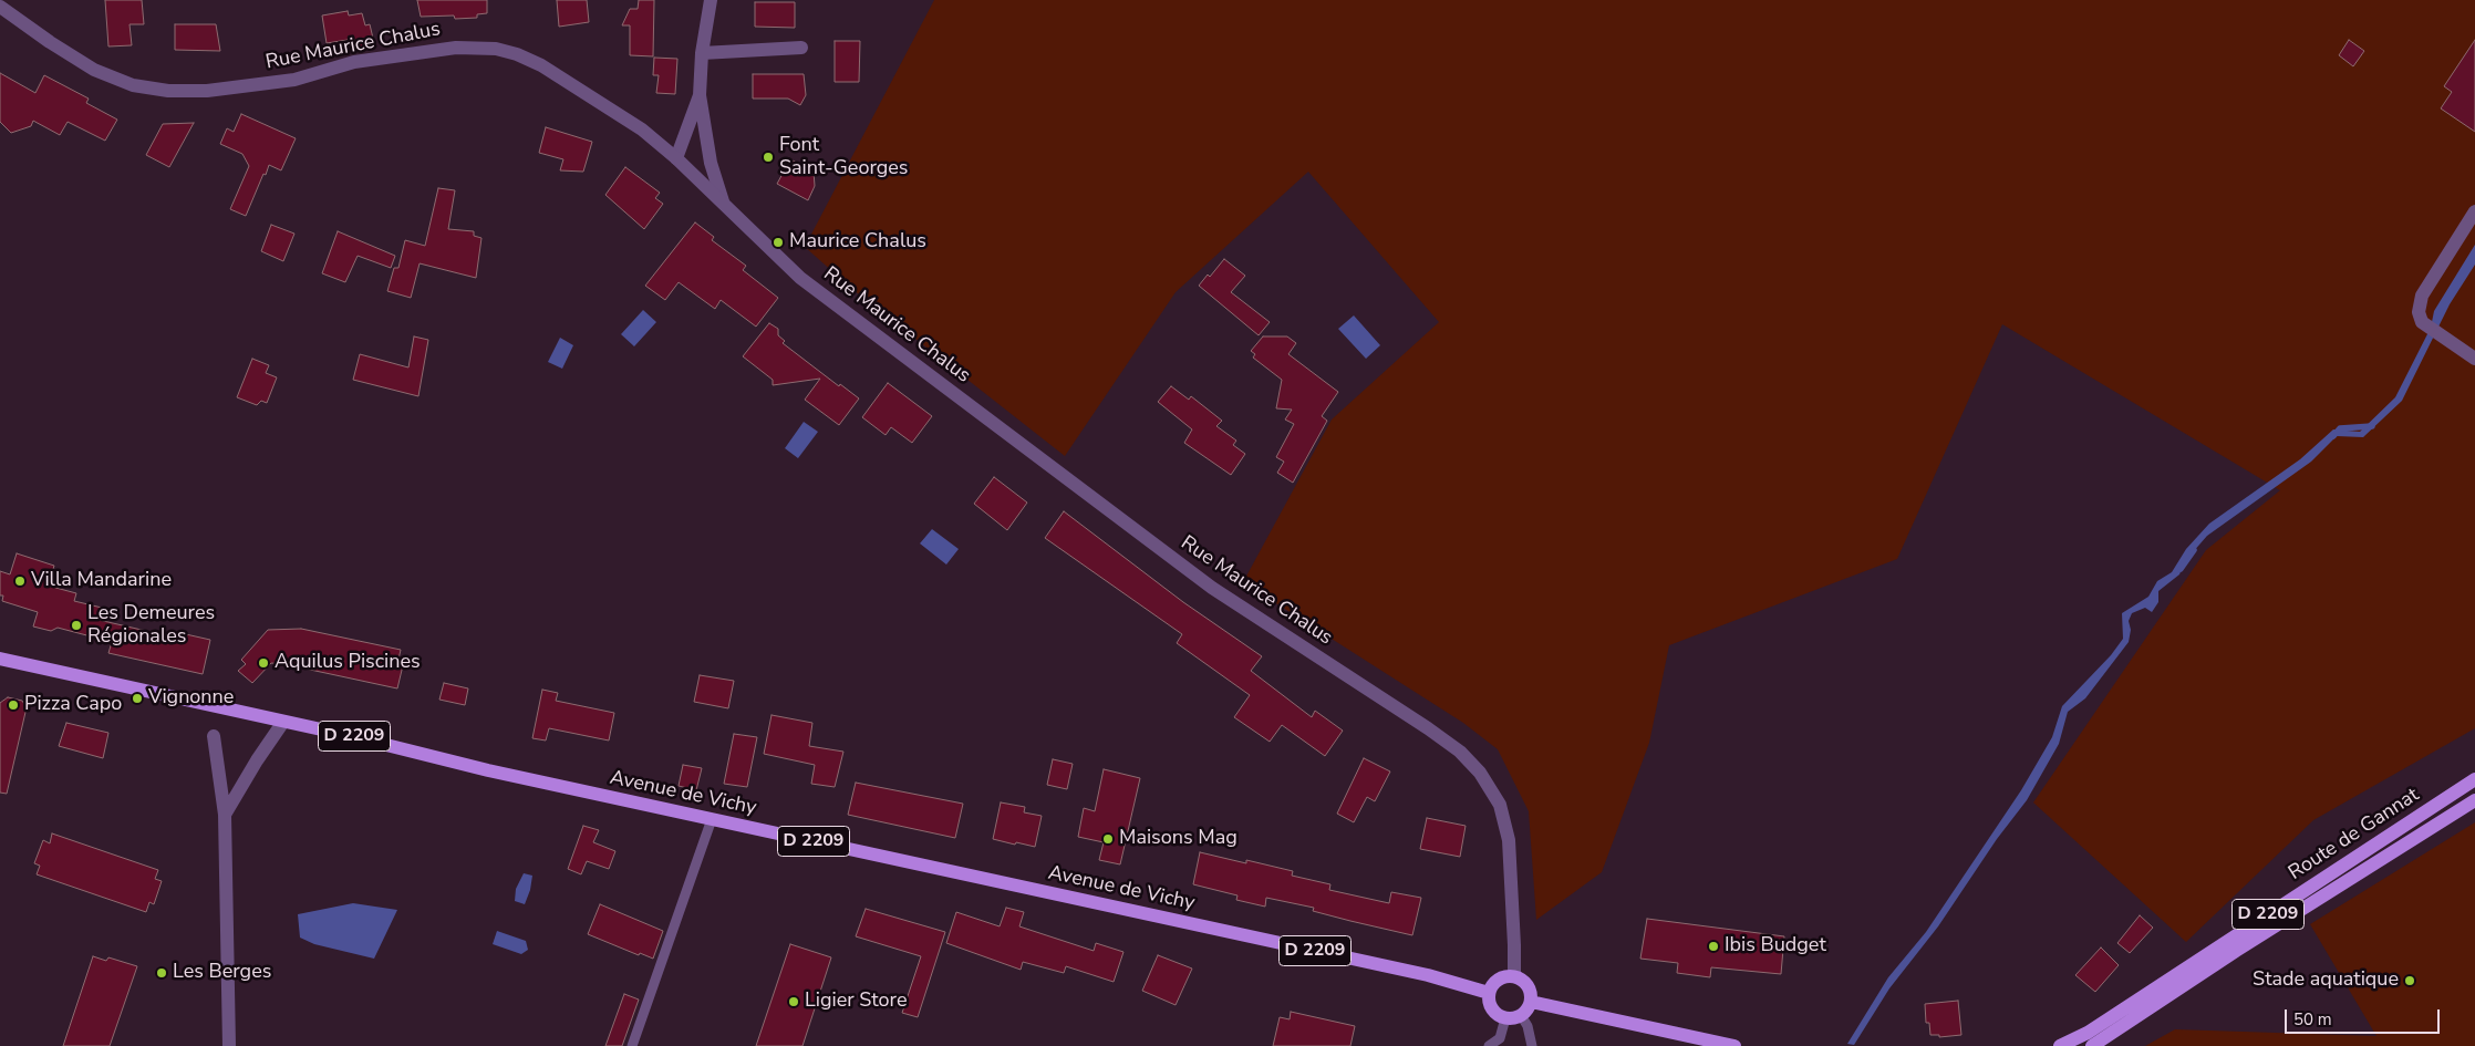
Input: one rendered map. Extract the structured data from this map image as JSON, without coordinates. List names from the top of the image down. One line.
{"streets":{"main road":["D 2209","Avenue de Vichy","Route de Gannat"],"street":["Rue Maurice Chalus"]},"crossings":[["Rue Maurice Chalus","Avenue de Vichy"]],"places":["Font Saint-Georges","Maurice Chalus","Villa Mandarine","Les Demeures Régionales","Aquilus Piscines","Vignonne","Pizza Capo","Maisons Mag","Ibis Budget","Les Berges","Stade aquatique","Ligier Store"],"scale_bar":"50 m"}
